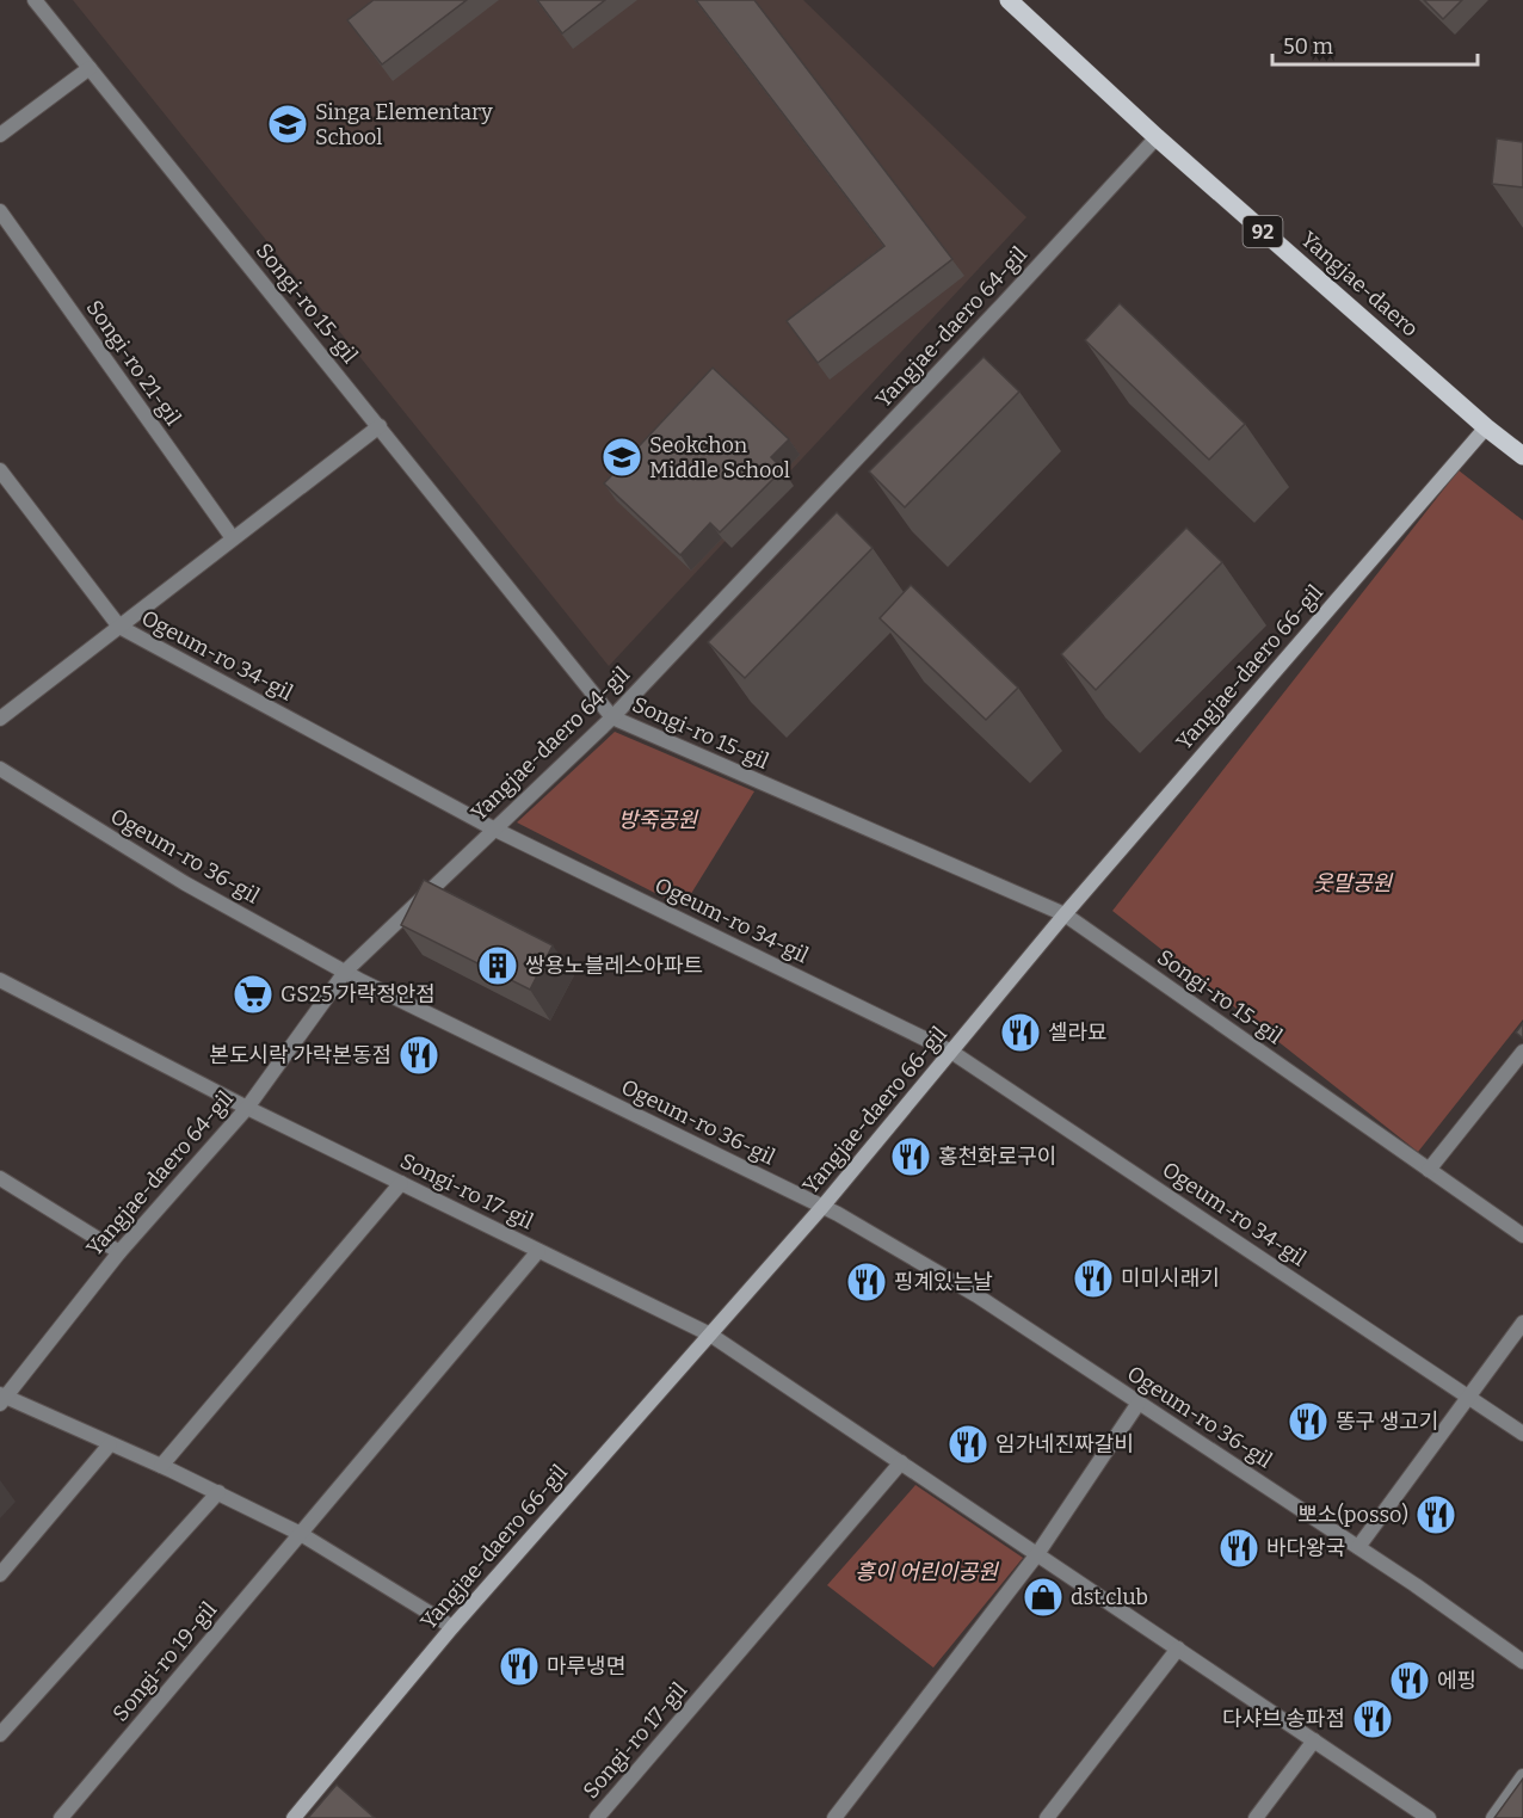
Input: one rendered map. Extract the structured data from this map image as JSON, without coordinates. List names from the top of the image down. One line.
{"streets":{"main road":["92","Yangjae-daero"],"street":["Songi-ro 15-gil","Yangjae-daero 64-gil","Songi-ro 21-gil","Ogeum-ro 34-gil","Yangjae-daero 66-gil","Ogeum-ro 36-gil","Songi-ro 17-gil","Songi-ro 19-gil"]},"crossings":[["Yangjae-daero","Yangjae-daero 64-gil"],["Yangjae-daero","Yangjae-daero 66-gil"],["Songi-ro 15-gil","Yangjae-daero 64-gil"],["Songi-ro 15-gil","Yangjae-daero 66-gil"],["Yangjae-daero 64-gil","Ogeum-ro 34-gil"],["Yangjae-daero 64-gil","Ogeum-ro 36-gil"],["Yangjae-daero 64-gil","Songi-ro 17-gil"],["Ogeum-ro 34-gil","Yangjae-daero 66-gil"],["Yangjae-daero 66-gil","Ogeum-ro 36-gil"],["Yangjae-daero 66-gil","Songi-ro 17-gil"],["Songi-ro 17-gil","Songi-ro 19-gil"]],"parks":["방죽공원","웃말공원","흥이 어린이공원"],"places":{"school or university":["Singa Elementary School","Seokchon Middle School"],"building":["쌍용노블레스아파트"],"supermarket":["GS25 가락정안점"],"restaurant":["셀라묘","본도시락 가락본동점","홍천화로구이","미미시래기","핑계있는날","똥구 생고기","임가네진짜갈비","뽀소(posso)","바다왕국","마루냉면","에핑","다샤브 송파점"],"shop":["dst.club"]},"scale_bar":"50 m"}
